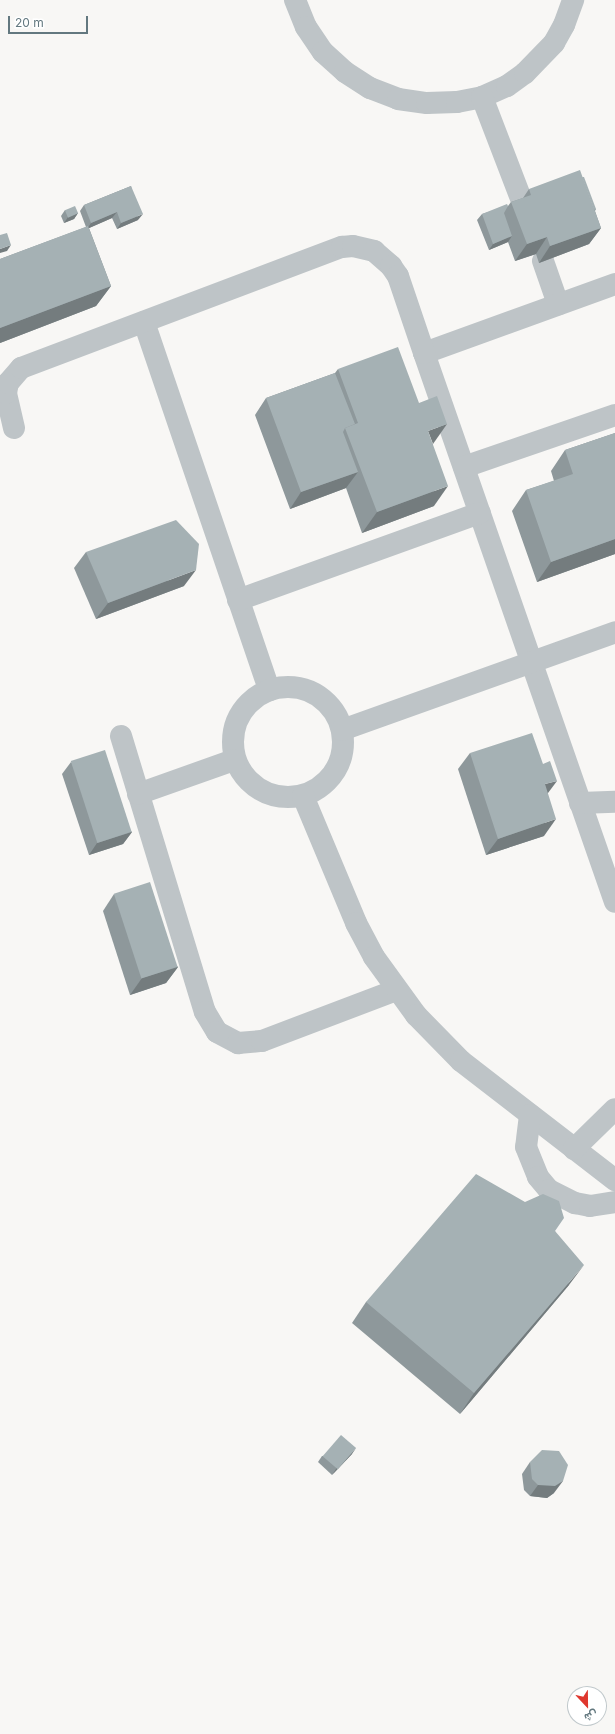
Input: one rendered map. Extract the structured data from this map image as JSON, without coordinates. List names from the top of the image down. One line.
{"scale_bar":"20 m","north":"bottom"}
